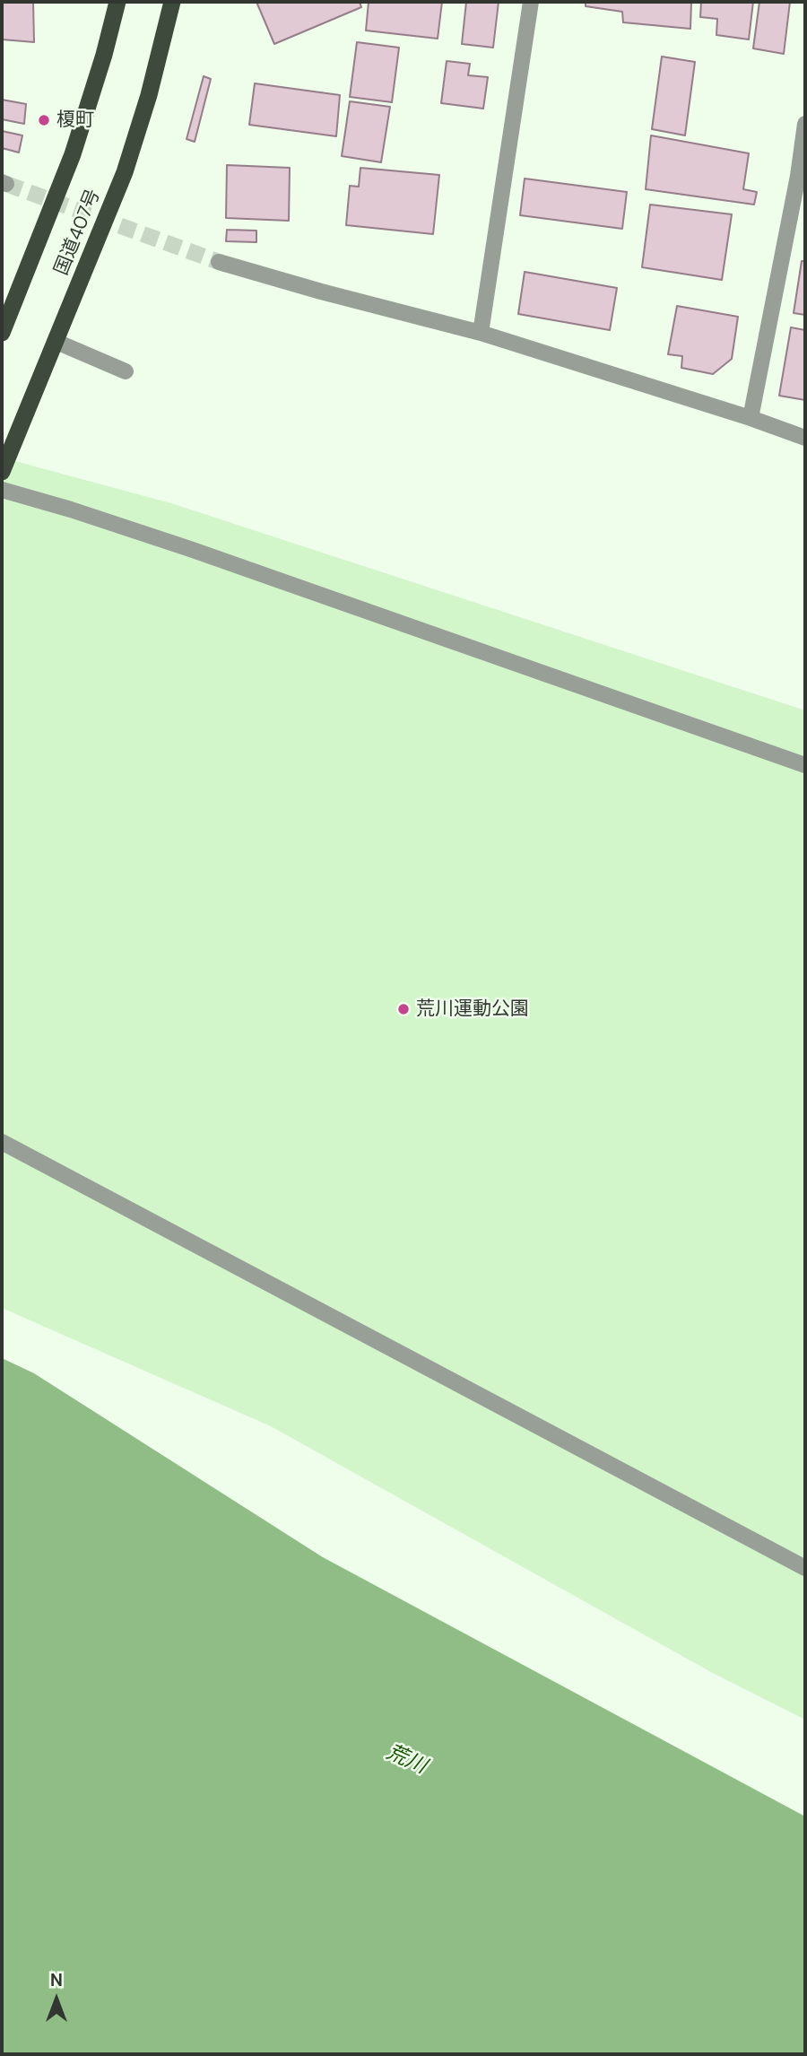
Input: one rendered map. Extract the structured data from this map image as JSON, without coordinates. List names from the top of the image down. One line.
{"streets":{"highway":["国道407号"]},"water":["荒川"],"places":["榎町","荒川運動公園"],"north":"top"}
